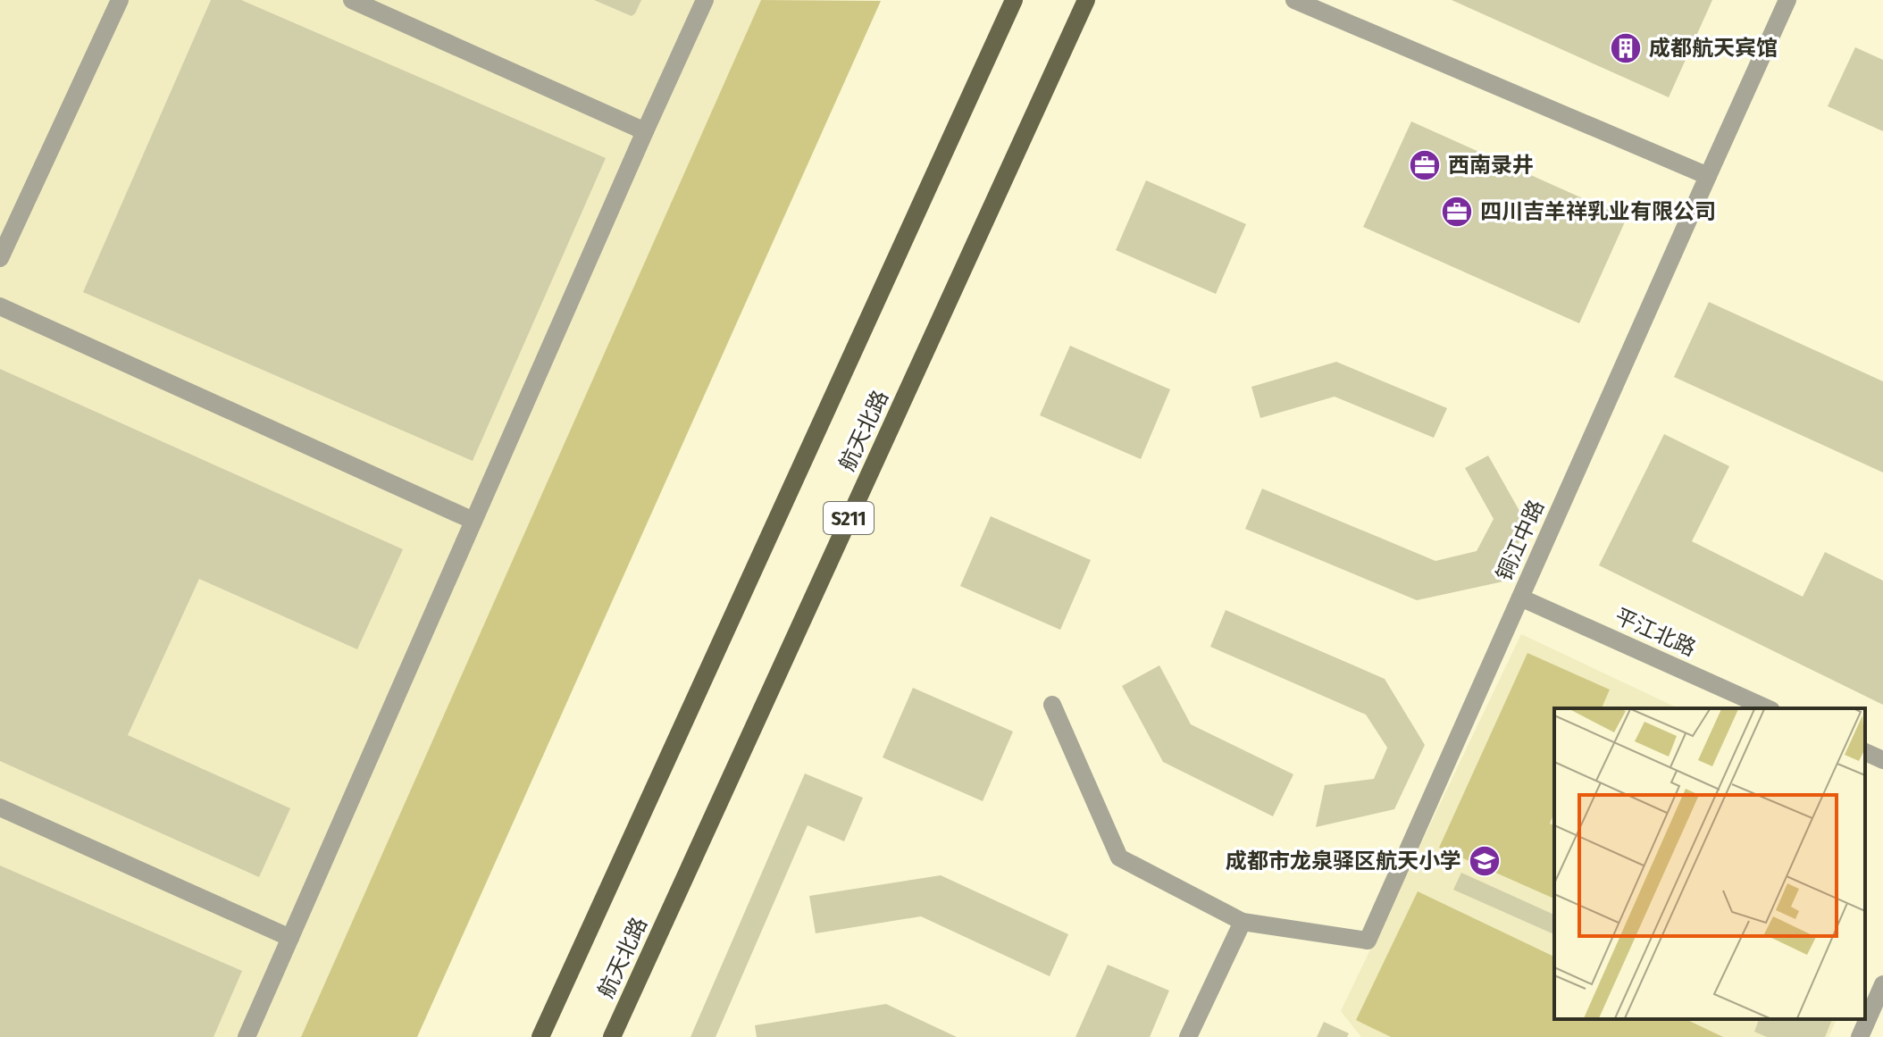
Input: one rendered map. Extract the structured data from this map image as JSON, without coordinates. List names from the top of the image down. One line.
{"streets":{"main road":["航天北路","S211"],"street":["铜江中路","平江北路"]},"crossings":[["铜江中路","平江北路"]],"places":{"building":["成都航天宾馆"],"office":["西南录井","四川吉羊祥乳业有限公司"],"school or university":["成都市龙泉驿区航天小学"]}}
